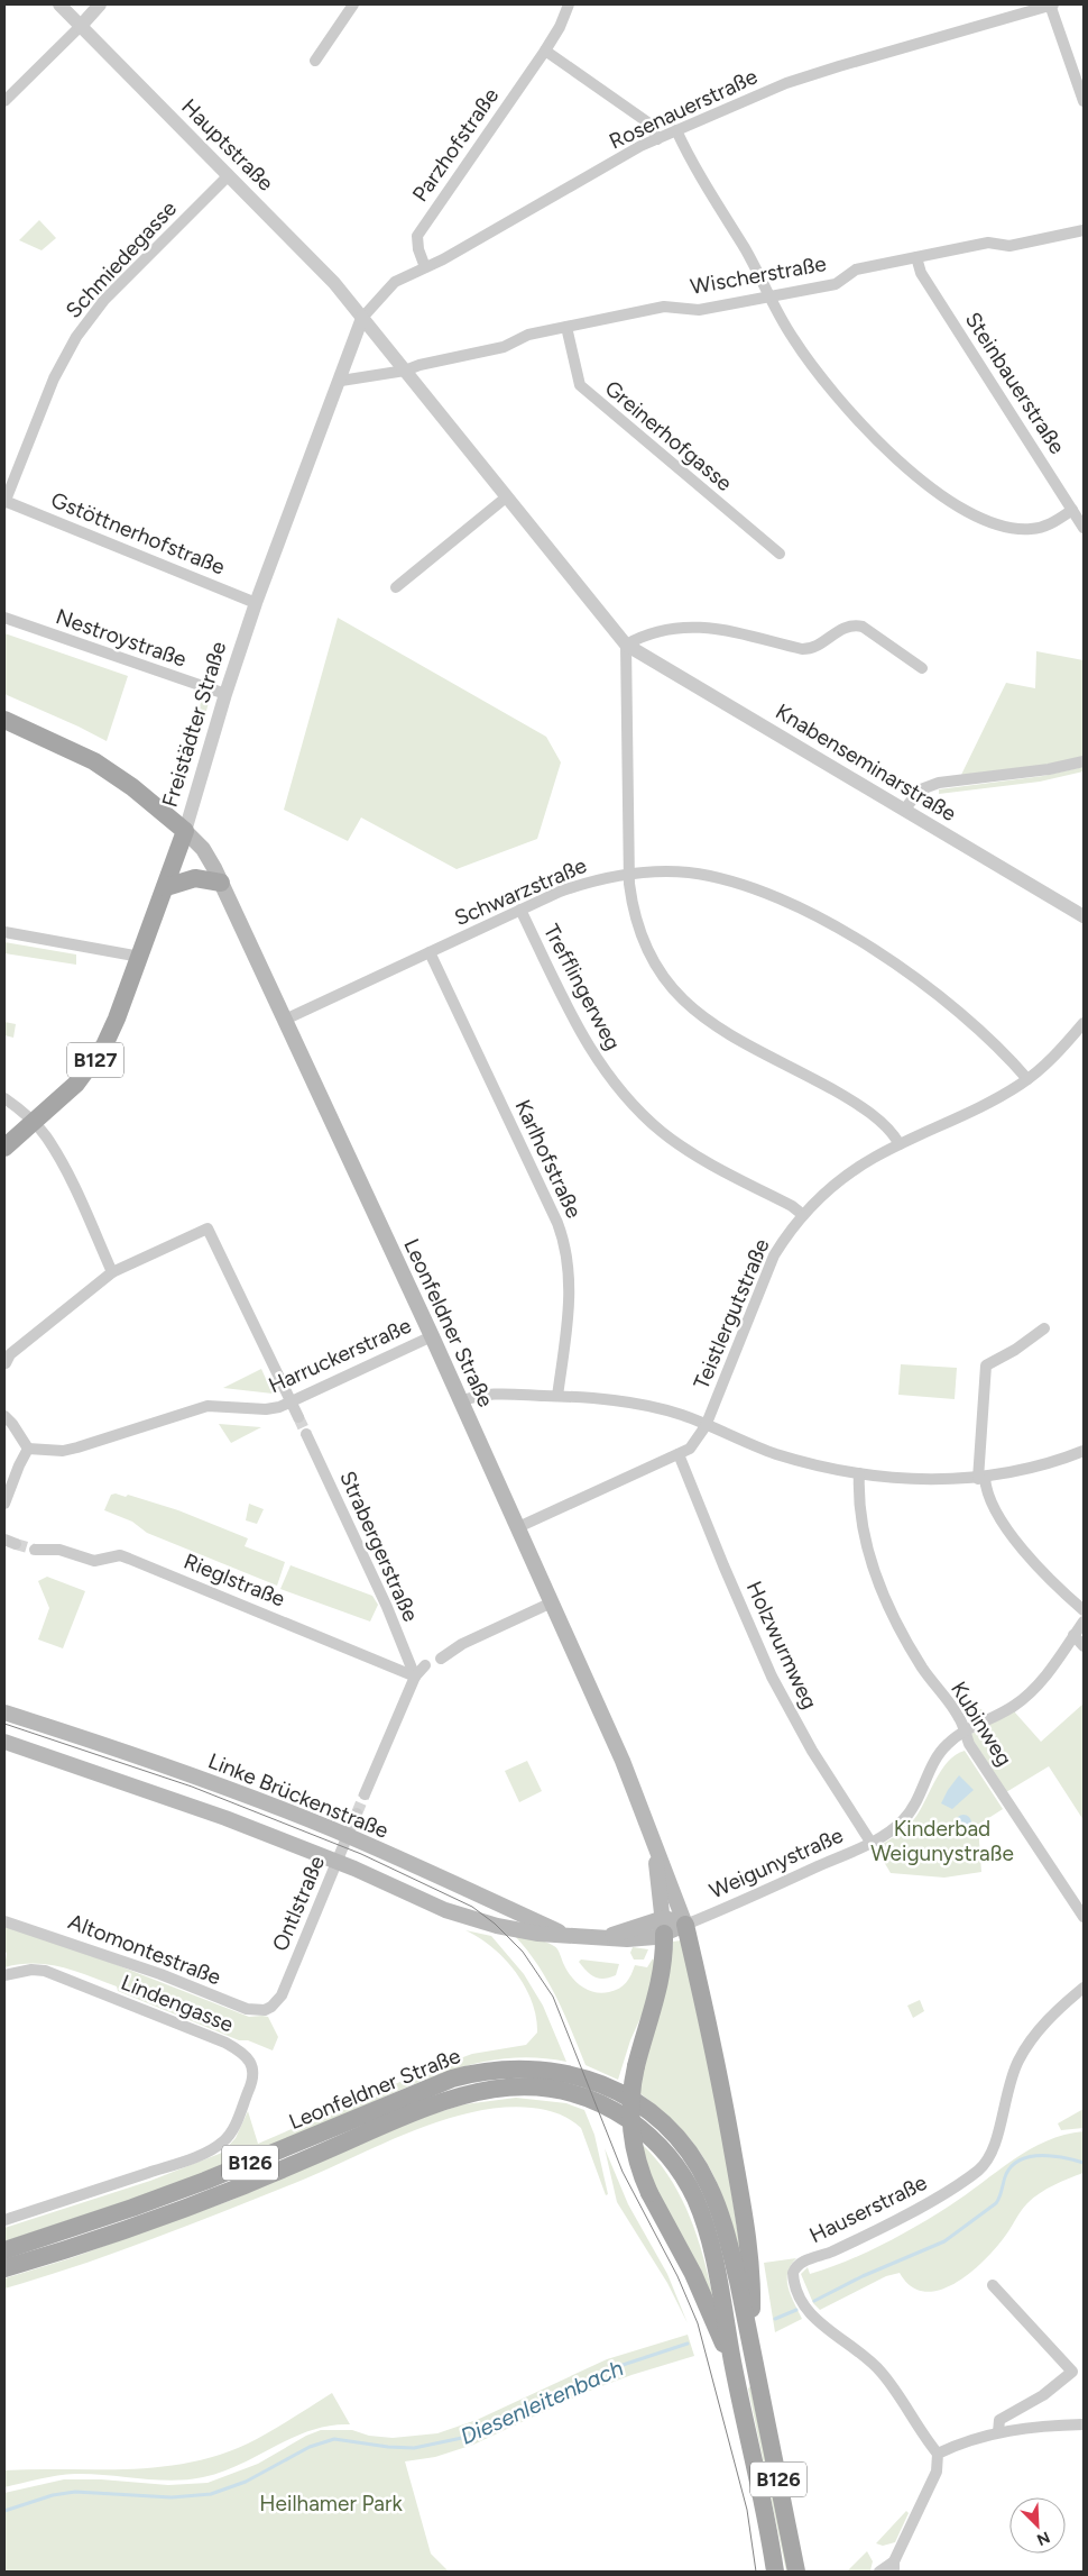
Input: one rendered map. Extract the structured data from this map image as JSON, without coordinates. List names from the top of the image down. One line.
{"streets":{"main road":["Freistädter Straße","B127","Leonfeldner Straße","Linke Brückenstraße","B126"],"street":["Rosenauerstraße","Hauptstraße","Parzhofstraße","Schmiedegasse","Wischerstraße","Steinbauerstraße","Greinerhofgasse","Gstöttnerhofstraße","Nestroystraße","Knabenseminarstraße","Schwarzstraße","Trefflingerweg","Karlhofstraße","Teistlergutstraße","Harruckerstraße","Strabergerstraße","Rieglstraße","Holzwurmweg","Kubinweg","Weigunystraße","Ontlstraße","Altomontestraße","Lindengasse","Hauserstraße"]},"crossings":[["Rosenauerstraße","Hauptstraße"],["Rosenauerstraße","Parzhofstraße"],["Rosenauerstraße","Freistädter Straße"],["Rosenauerstraße","Knabenseminarstraße"],["Hauptstraße","Schmiedegasse"],["Hauptstraße","Freistädter Straße"],["Hauptstraße","Knabenseminarstraße"],["Schmiedegasse","Gstöttnerhofstraße"],["Wischerstraße","Steinbauerstraße"],["Wischerstraße","Greinerhofgasse"],["Wischerstraße","Knabenseminarstraße"],["Gstöttnerhofstraße","Freistädter Straße"],["Nestroystraße","Freistädter Straße"],["Freistädter Straße","Knabenseminarstraße"],["Freistädter Straße","Leonfeldner Straße"],["Schwarzstraße","Trefflingerweg"],["Schwarzstraße","Karlhofstraße"],["Schwarzstraße","Teistlergutstraße"],["Schwarzstraße","Leonfeldner Straße"],["Trefflingerweg","Teistlergutstraße"],["Teistlergutstraße","Leonfeldner Straße"],["Teistlergutstraße","Holzwurmweg"],["Leonfeldner Straße","Harruckerstraße"],["Leonfeldner Straße","Linke Brückenstraße"],["Leonfeldner Straße","Weigunystraße"],["Strabergerstraße","Rieglstraße"],["Holzwurmweg","Weigunystraße"],["Kubinweg","Weigunystraße"],["Linke Brückenstraße","Weigunystraße"],["Linke Brückenstraße","Ontlstraße"],["Ontlstraße","Altomontestraße"]],"water":["Diesenleitenbach"],"parks":["Kinderbad Weigunystraße","Heilhamer Park"],"north":"bottom right"}
